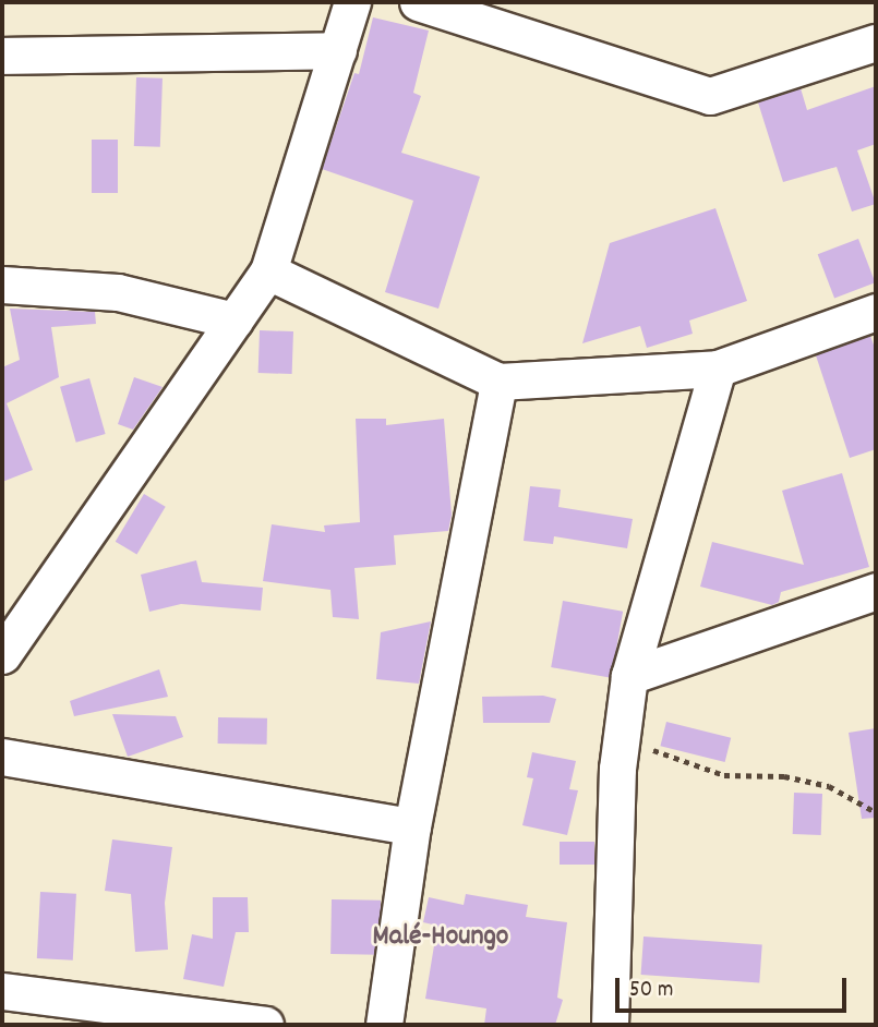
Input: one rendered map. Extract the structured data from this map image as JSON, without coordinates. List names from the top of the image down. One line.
{"districts":["Malé-Houngo"],"scale_bar":"50 m"}
